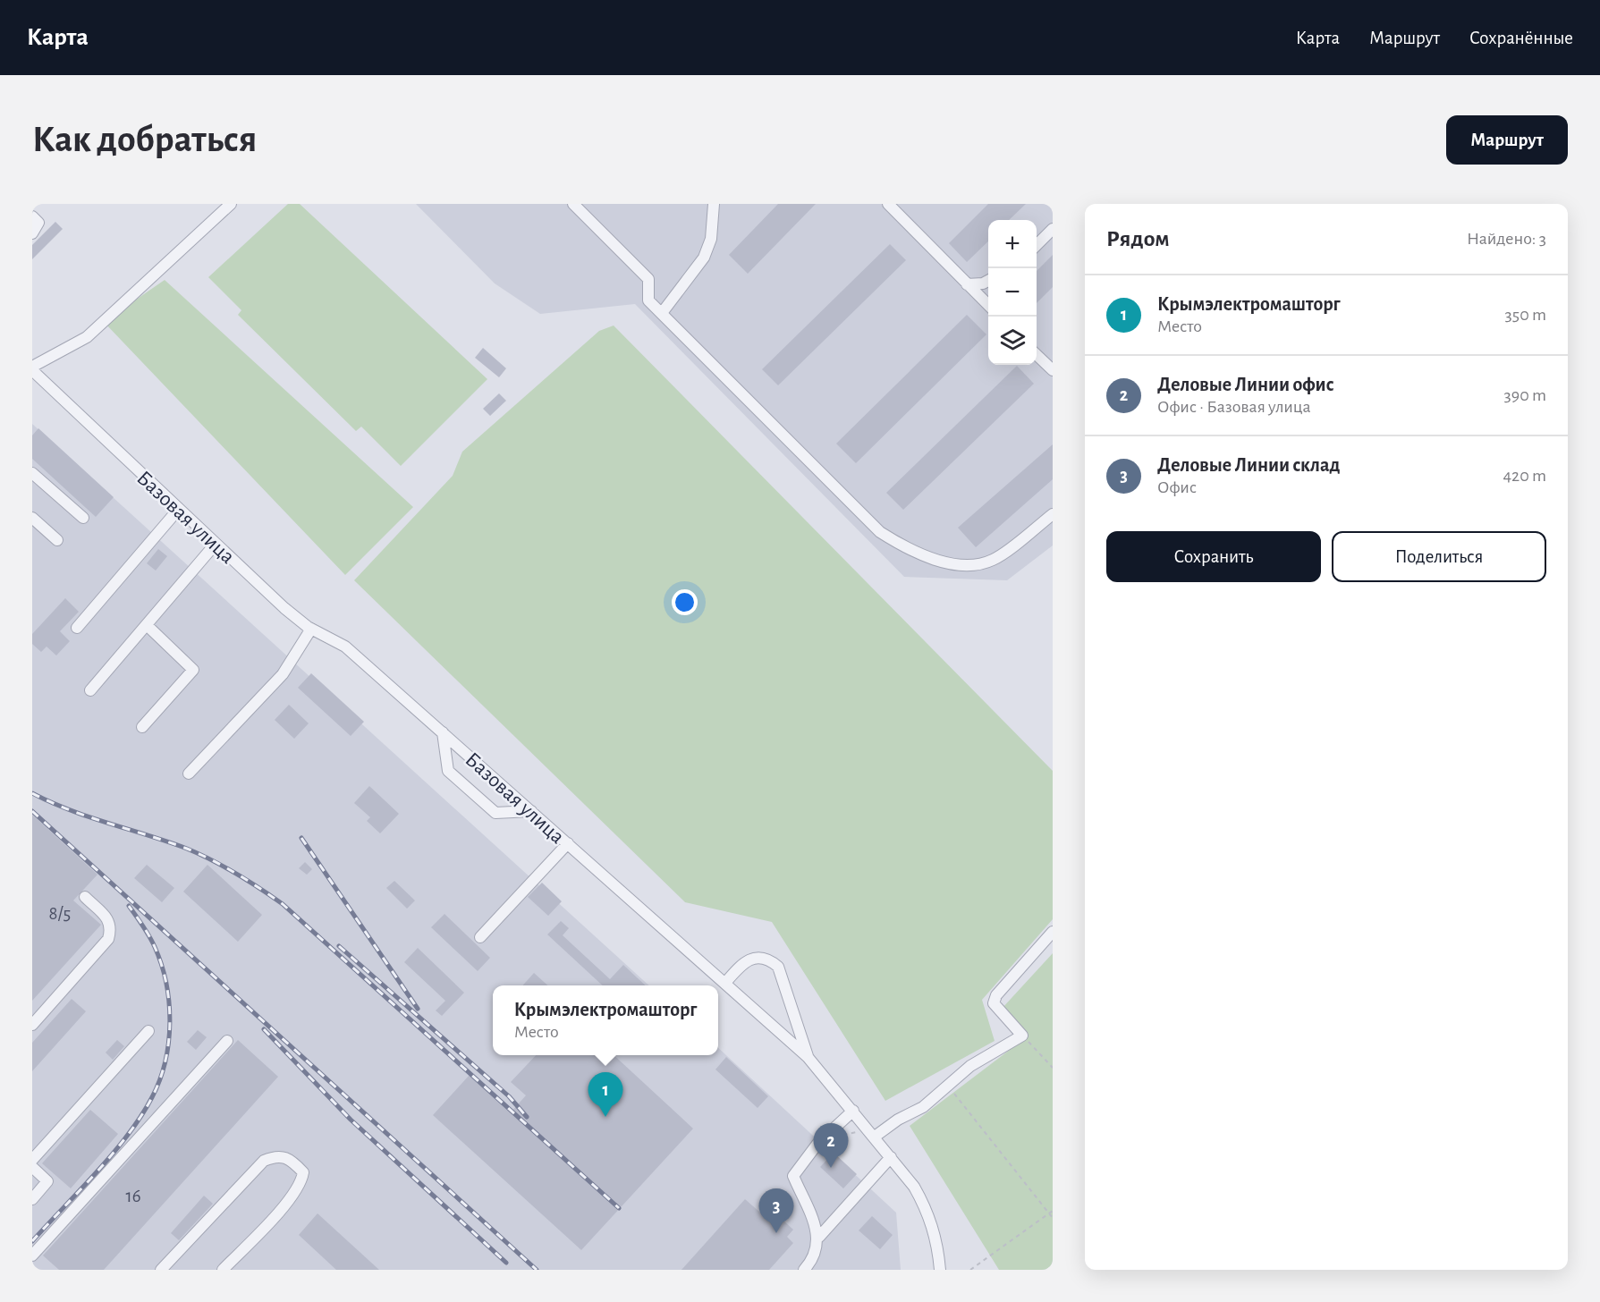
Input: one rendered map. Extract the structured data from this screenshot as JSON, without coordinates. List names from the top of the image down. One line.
{"streets":{"street":["Базовая улица"]},"house_numbers":["8/5","16"],"page":{"header":"Карта","nav":["Карта","Маршрут","Сохранённые"],"buttons":["Маршрут",["Сохранить","Поделиться"]],"title":"Как добраться","heading":["Рядом","Найдено: 3"],"map_buttons":["+","−"],"list":[{"mark":"1","name":"Крымэлектромашторг","note":"Место","value":"350 m"},{"mark":"2","name":"Деловые Линии офис","note":"Офис · Базовая улица","value":"390 m"},{"mark":"3","name":"Деловые Линии склад","note":"Офис","value":"420 m"}],"popup":["Крымэлектромашторг","Место"],"pins":["1","2","3"]}}
